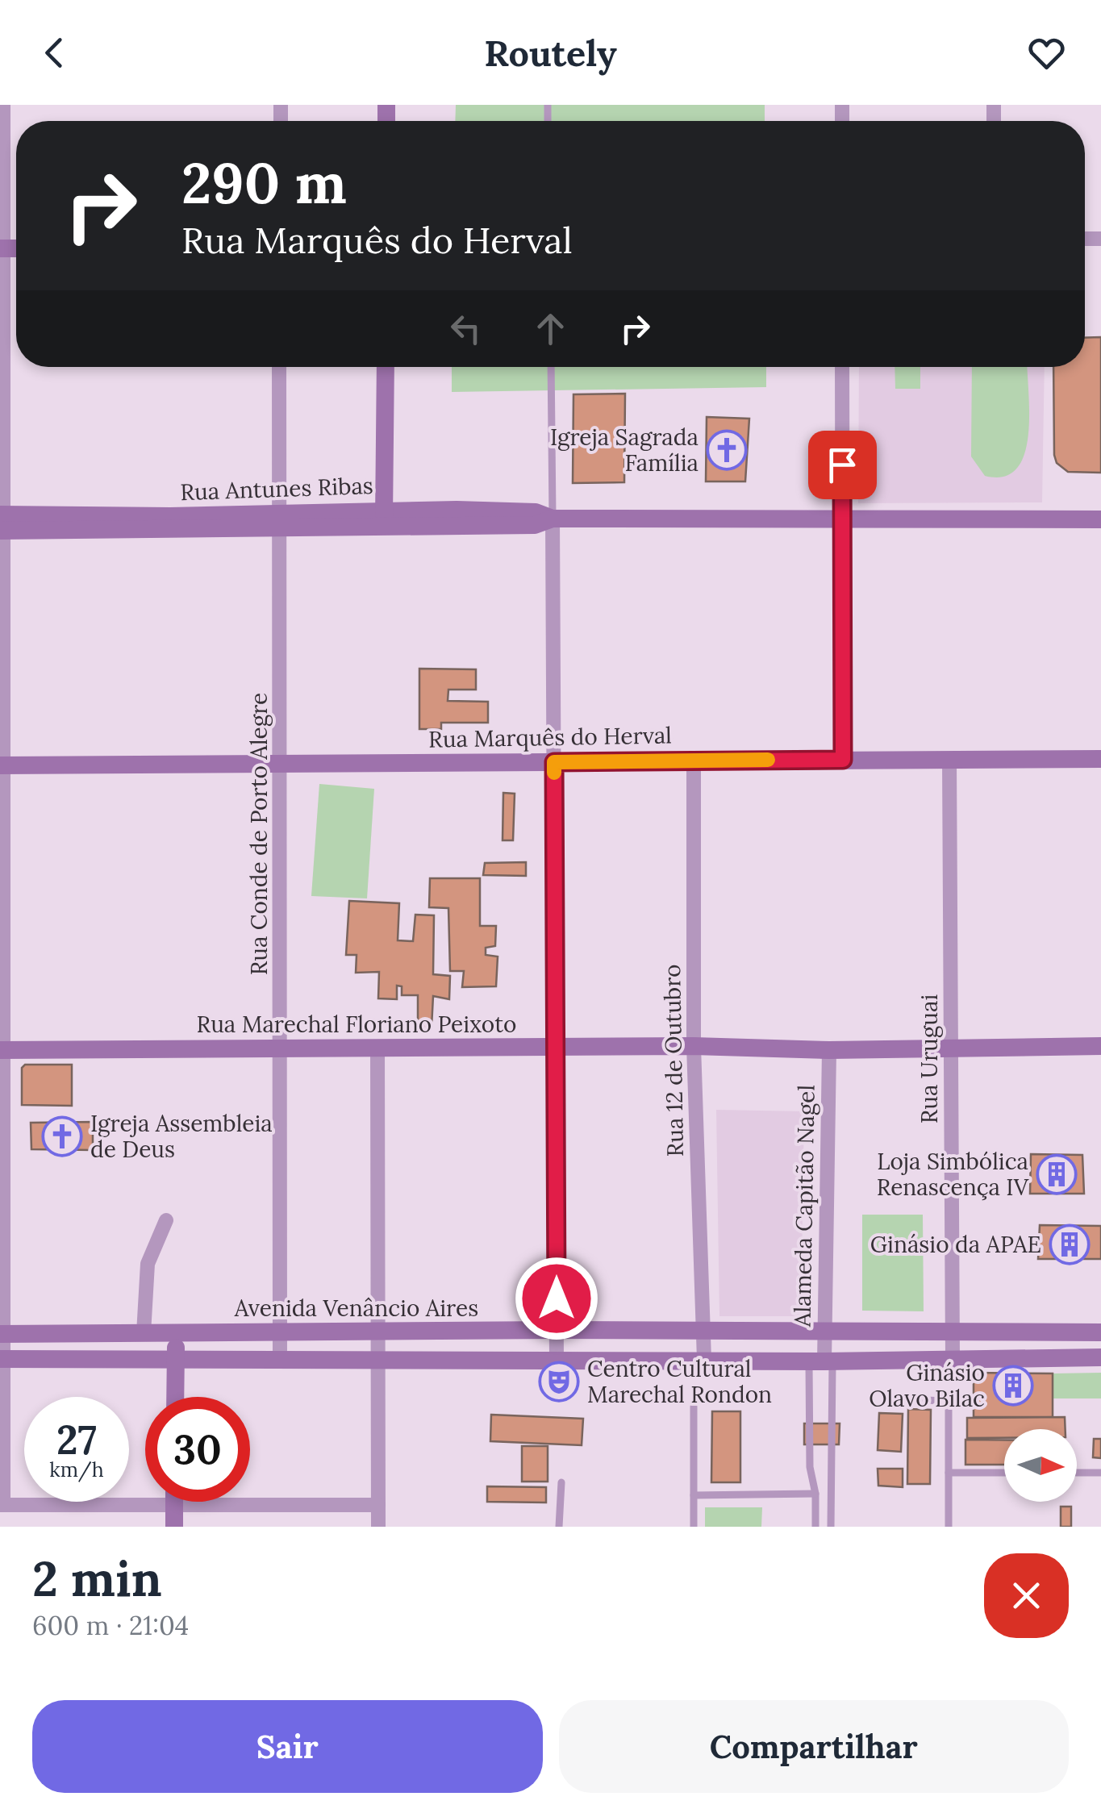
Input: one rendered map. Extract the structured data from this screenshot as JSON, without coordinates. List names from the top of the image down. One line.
{"streets":{"street":["Rua Antunes Ribas","Rua Marquês do Herval","Rua Conde de Porto Alegre","Rua Marechal Floriano Peixoto","Rua Uruguai","Rua 12 de Outubro","Alameda Capitão Nagel","Avenida Venâncio Aires"]},"crossings":[["Rua Antunes Ribas","Rua Conde de Porto Alegre"],["Rua Marquês do Herval","Rua Conde de Porto Alegre"],["Rua Marquês do Herval","Rua Uruguai"],["Rua Marquês do Herval","Rua 12 de Outubro"],["Rua Conde de Porto Alegre","Rua Marechal Floriano Peixoto"],["Rua Conde de Porto Alegre","Avenida Venâncio Aires"],["Rua Marechal Floriano Peixoto","Rua Uruguai"],["Rua Marechal Floriano Peixoto","Rua 12 de Outubro"],["Rua Marechal Floriano Peixoto","Alameda Capitão Nagel"],["Rua Uruguai","Avenida Venâncio Aires"],["Rua 12 de Outubro","Avenida Venâncio Aires"],["Alameda Capitão Nagel","Avenida Venâncio Aires"]],"places":{"church":["Igreja Sagrada Família","Igreja Assembleia de Deus"],"building":["Loja Simbólica Renascença IV","Ginásio da APAE","Ginásio Olavo Bilac"],"theatre":["Centro Cultural Marechal Rondon"]},"north":"right","page":{"header":"Routely","turn":["290 m","Rua Marquês do Herval"],"speed":"27 km/h","limit":"30","heading":["2 min","600 m · 21:04"],"buttons":["Sair","Compartilhar"]}}
